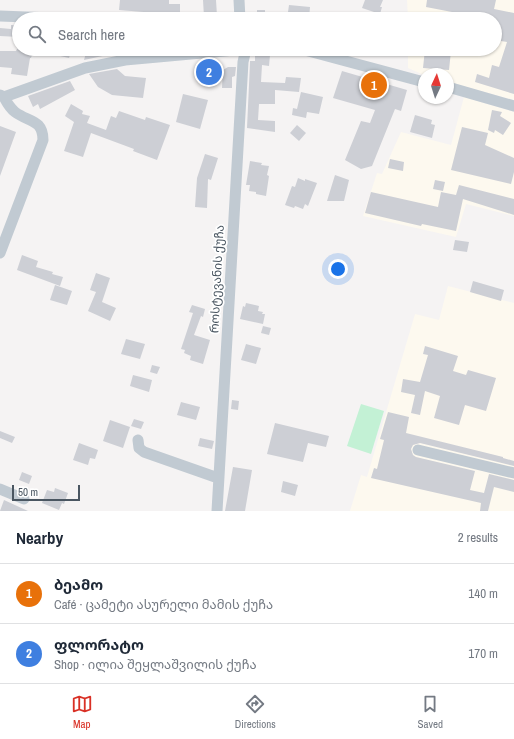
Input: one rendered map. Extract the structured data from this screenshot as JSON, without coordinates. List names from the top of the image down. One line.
{"streets":{"street":["როსტევანის ქუჩა"]},"scale_bar":"50 m","north":"top","page":{"search":"Search here","pins":["2","1"],"scale":"50 m","heading":["Nearby","2 results"],"list":[{"mark":"1","name":"ბეამო","note":"Café · ცამეტი ასურელი მამის ქუჩა","value":"140 m"},{"mark":"2","name":"ფლორატო","note":"Shop · ილია შეყლაშვილის ქუჩა","value":"170 m"}],"nav":["Map","Directions","Saved"]}}
